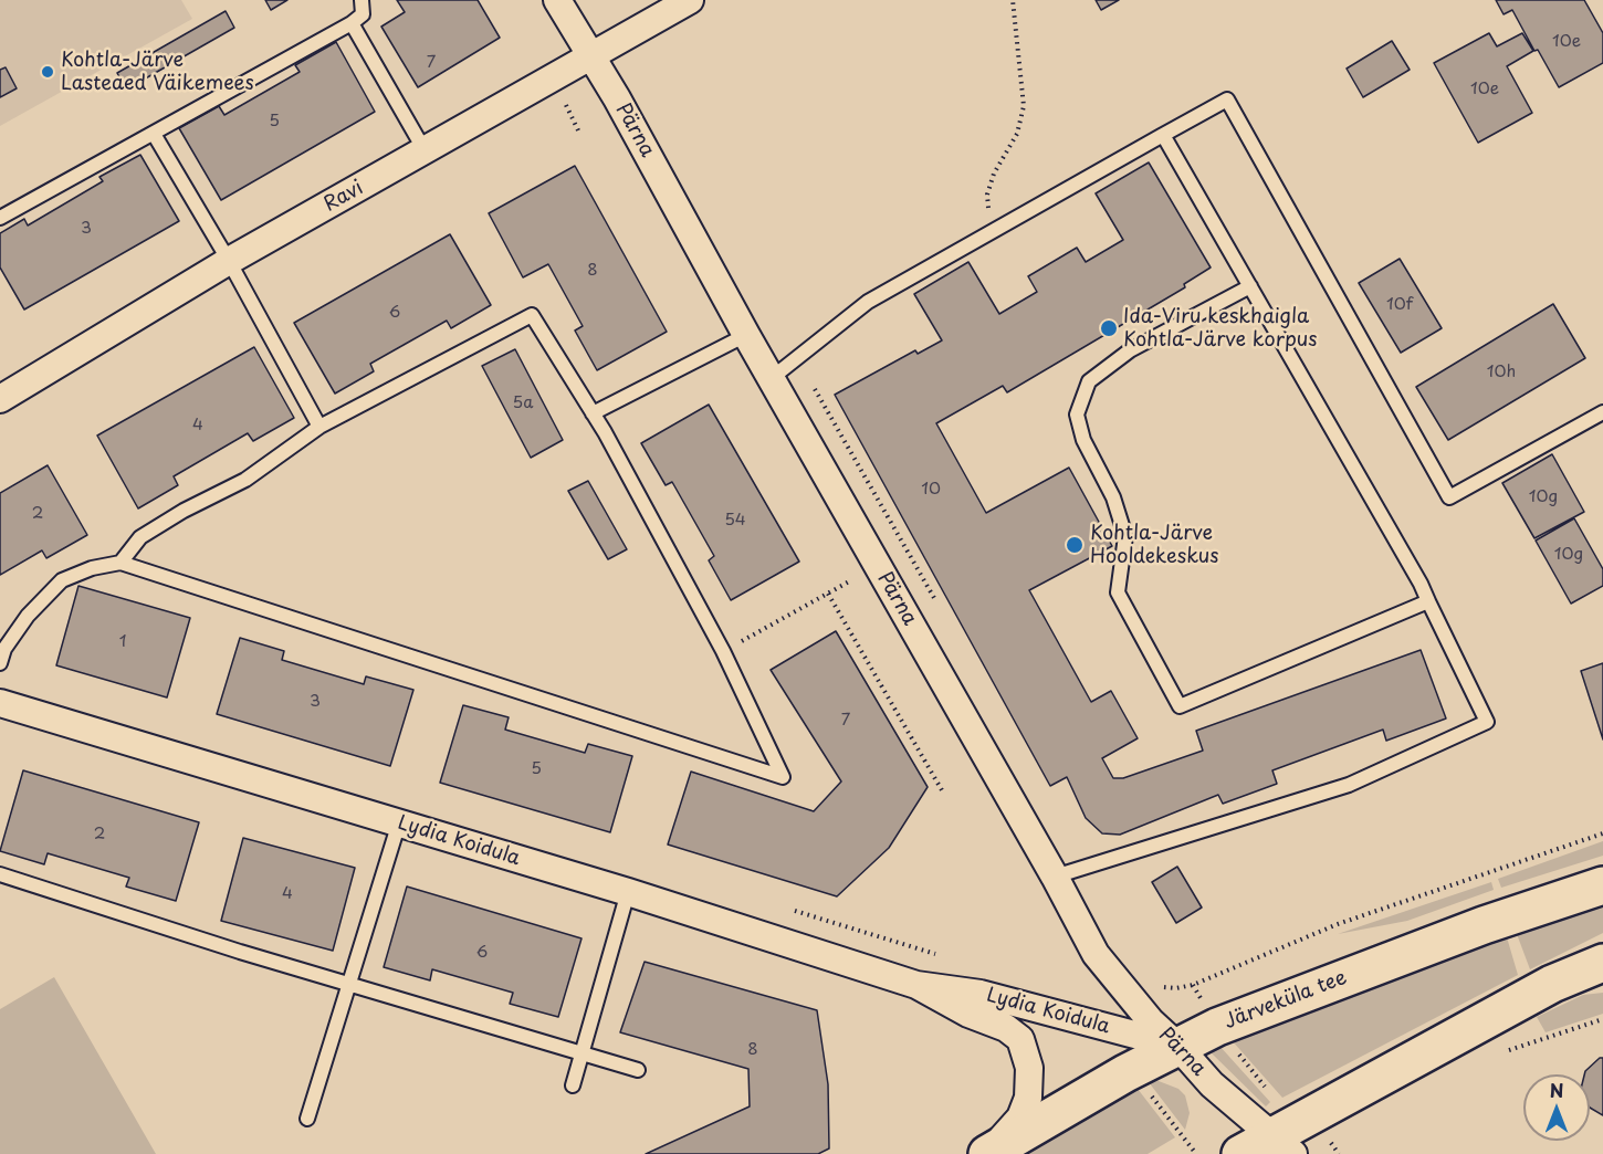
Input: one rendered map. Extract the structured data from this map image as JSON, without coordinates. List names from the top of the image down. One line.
{"streets":{"main road":["Järveküla tee"],"street":["Pärna","Ravi","Lydia Koidula"]},"crossings":[["Pärna","Ravi"],["Pärna","Lydia Koidula"],["Pärna","Järveküla tee"],["Lydia Koidula","Järveküla tee"]],"places":["Kohtla-Järve Lasteaed Väikemees","Ida-Viru keskhaigla Kohtla-Järve korpus","Kohtla-Järve Hooldekeskus"],"house_numbers":["10e","7","10e","5","3","8","10f","6","10h","5a","4","10","10g","2","54","10g","1","3","7","5","2","4","6","8"],"north":"top"}
